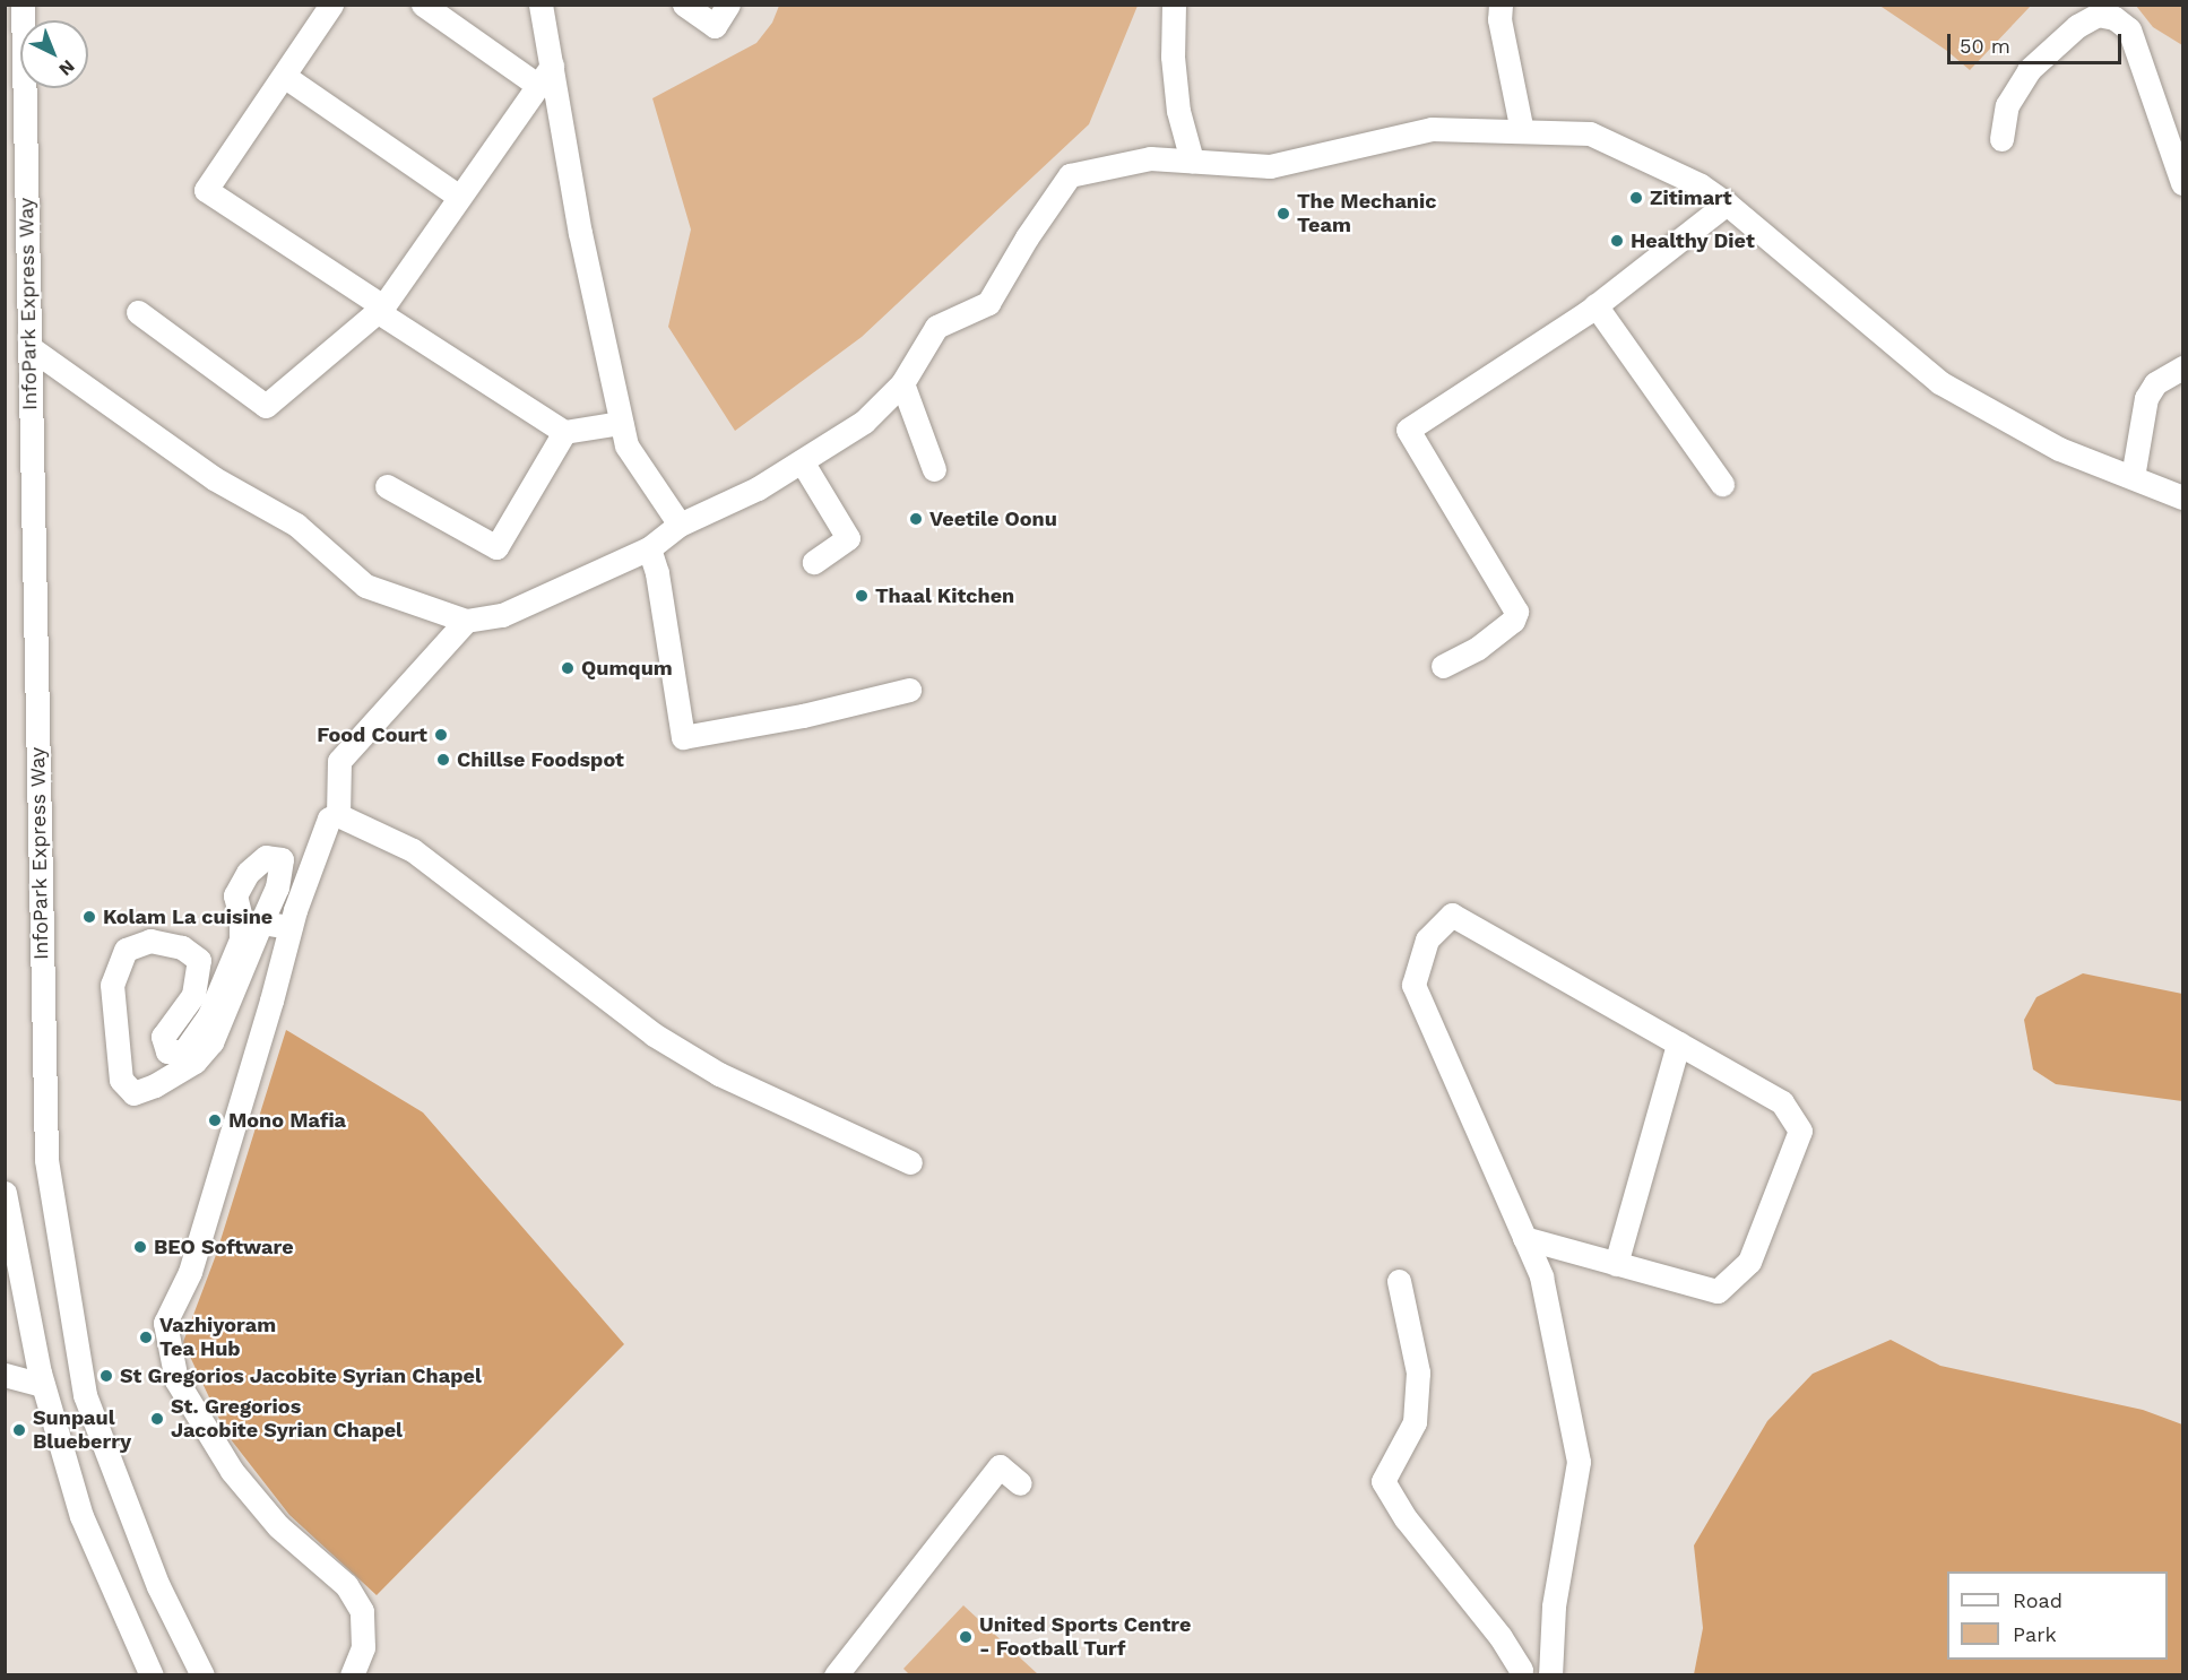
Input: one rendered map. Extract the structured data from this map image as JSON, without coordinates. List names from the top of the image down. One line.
{"streets":{"street":["InfoPark Express Way"]},"places":["Zitimart","The Mechanic Team","Healthy Diet","Veetile Oonu","Thaal Kitchen","Qumqum","Food Court","Chillse Foodspot","Kolam La cuisine","Mono Mafia","BEO Software","Vazhiyoram Tea Hub","St Gregorios Jacobite Syrian Chapel","St. Gregorios Jacobite Syrian Chapel","Sunpaul Blueberry","United Sports Centre - Football Turf"],"legend":["Road","Park"],"scale_bar":"50 m","north":"bottom right"}
